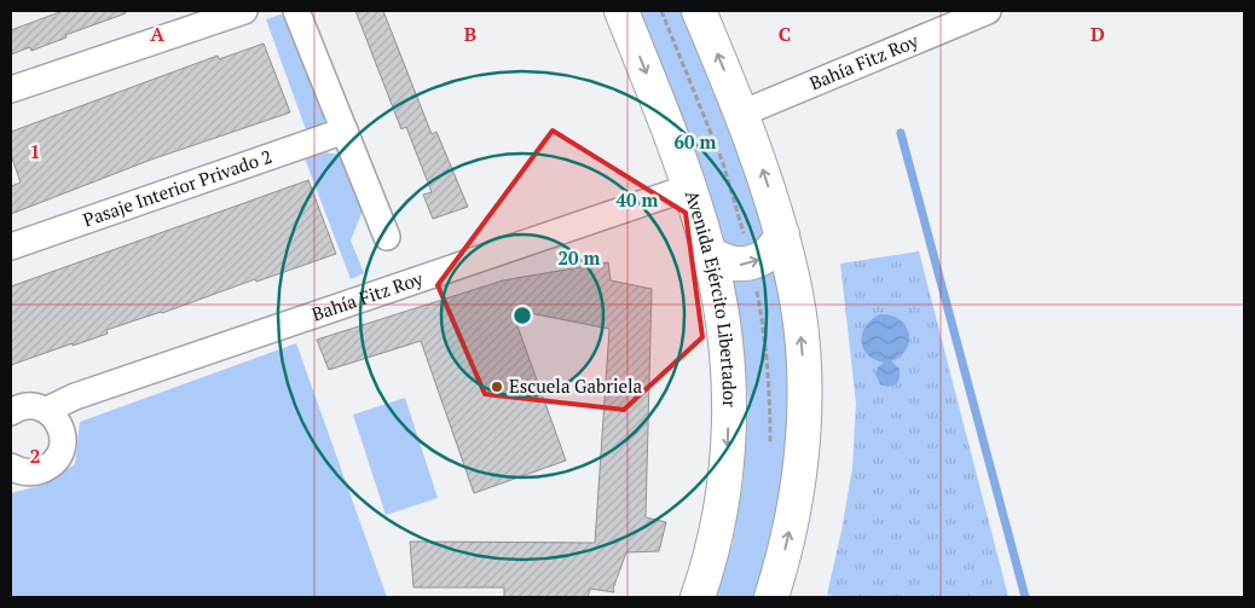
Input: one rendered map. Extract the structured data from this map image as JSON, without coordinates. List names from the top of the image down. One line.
{"streets":{"main road":["Avenida Ejército Libertador"],"street":["Bahía Fitz Roy","Pasaje Interior Privado 2"]},"crossings":[["Bahía Fitz Roy","Avenida Ejército Libertador"]],"places":["Escuela Gabriela"],"grid":{"columns":["A","B","C","D"],"rows":["1","2"]},"rings":["60 m","40 m","20 m"]}
